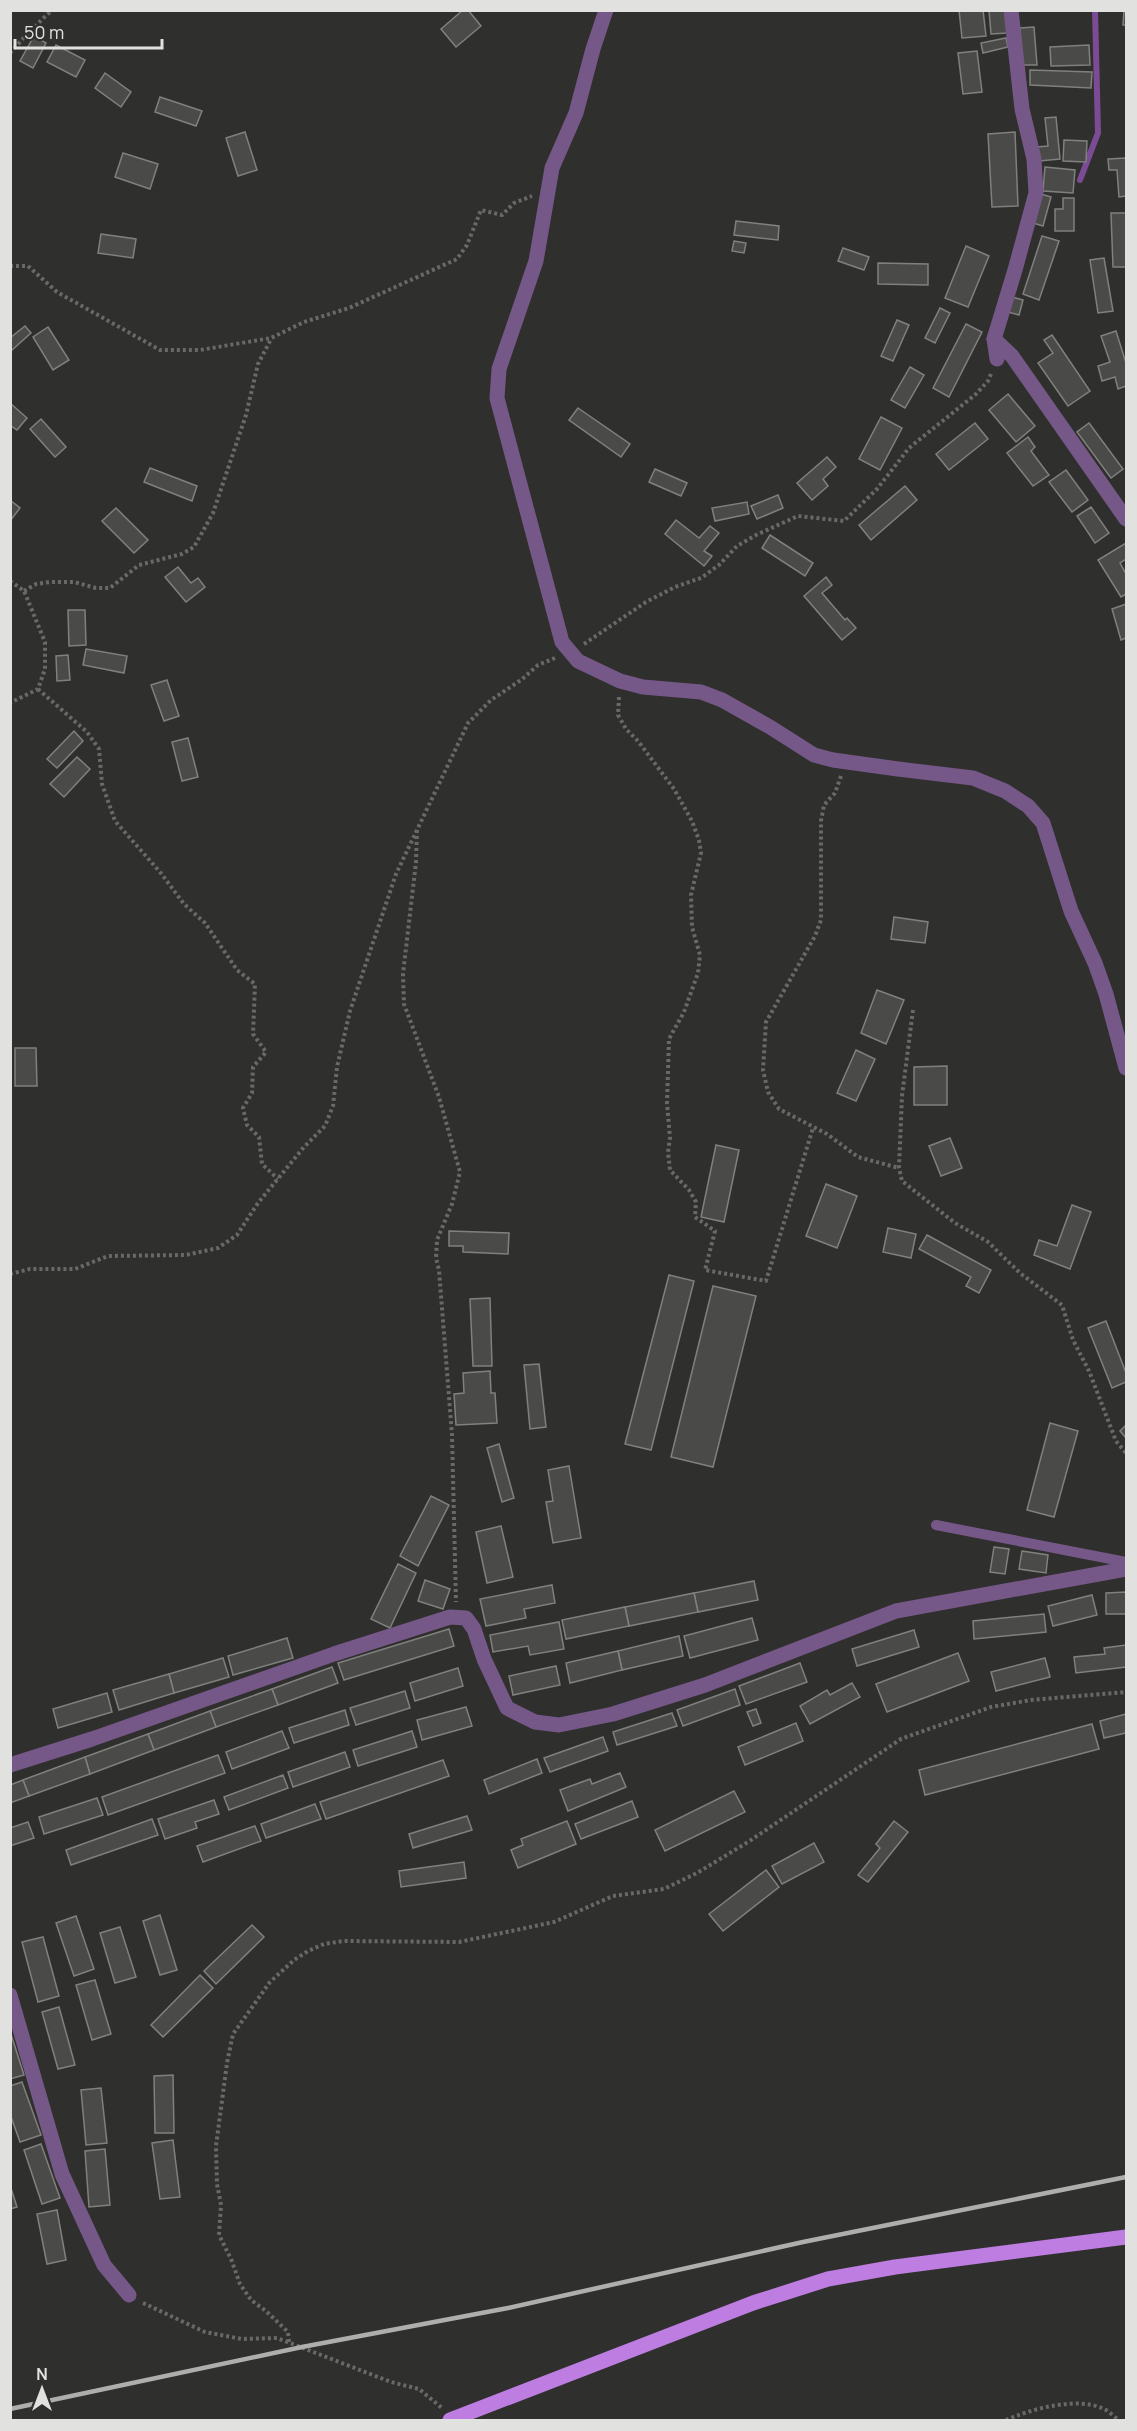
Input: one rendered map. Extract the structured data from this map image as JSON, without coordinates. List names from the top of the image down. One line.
{"scale_bar":"50 m","north":"top"}
